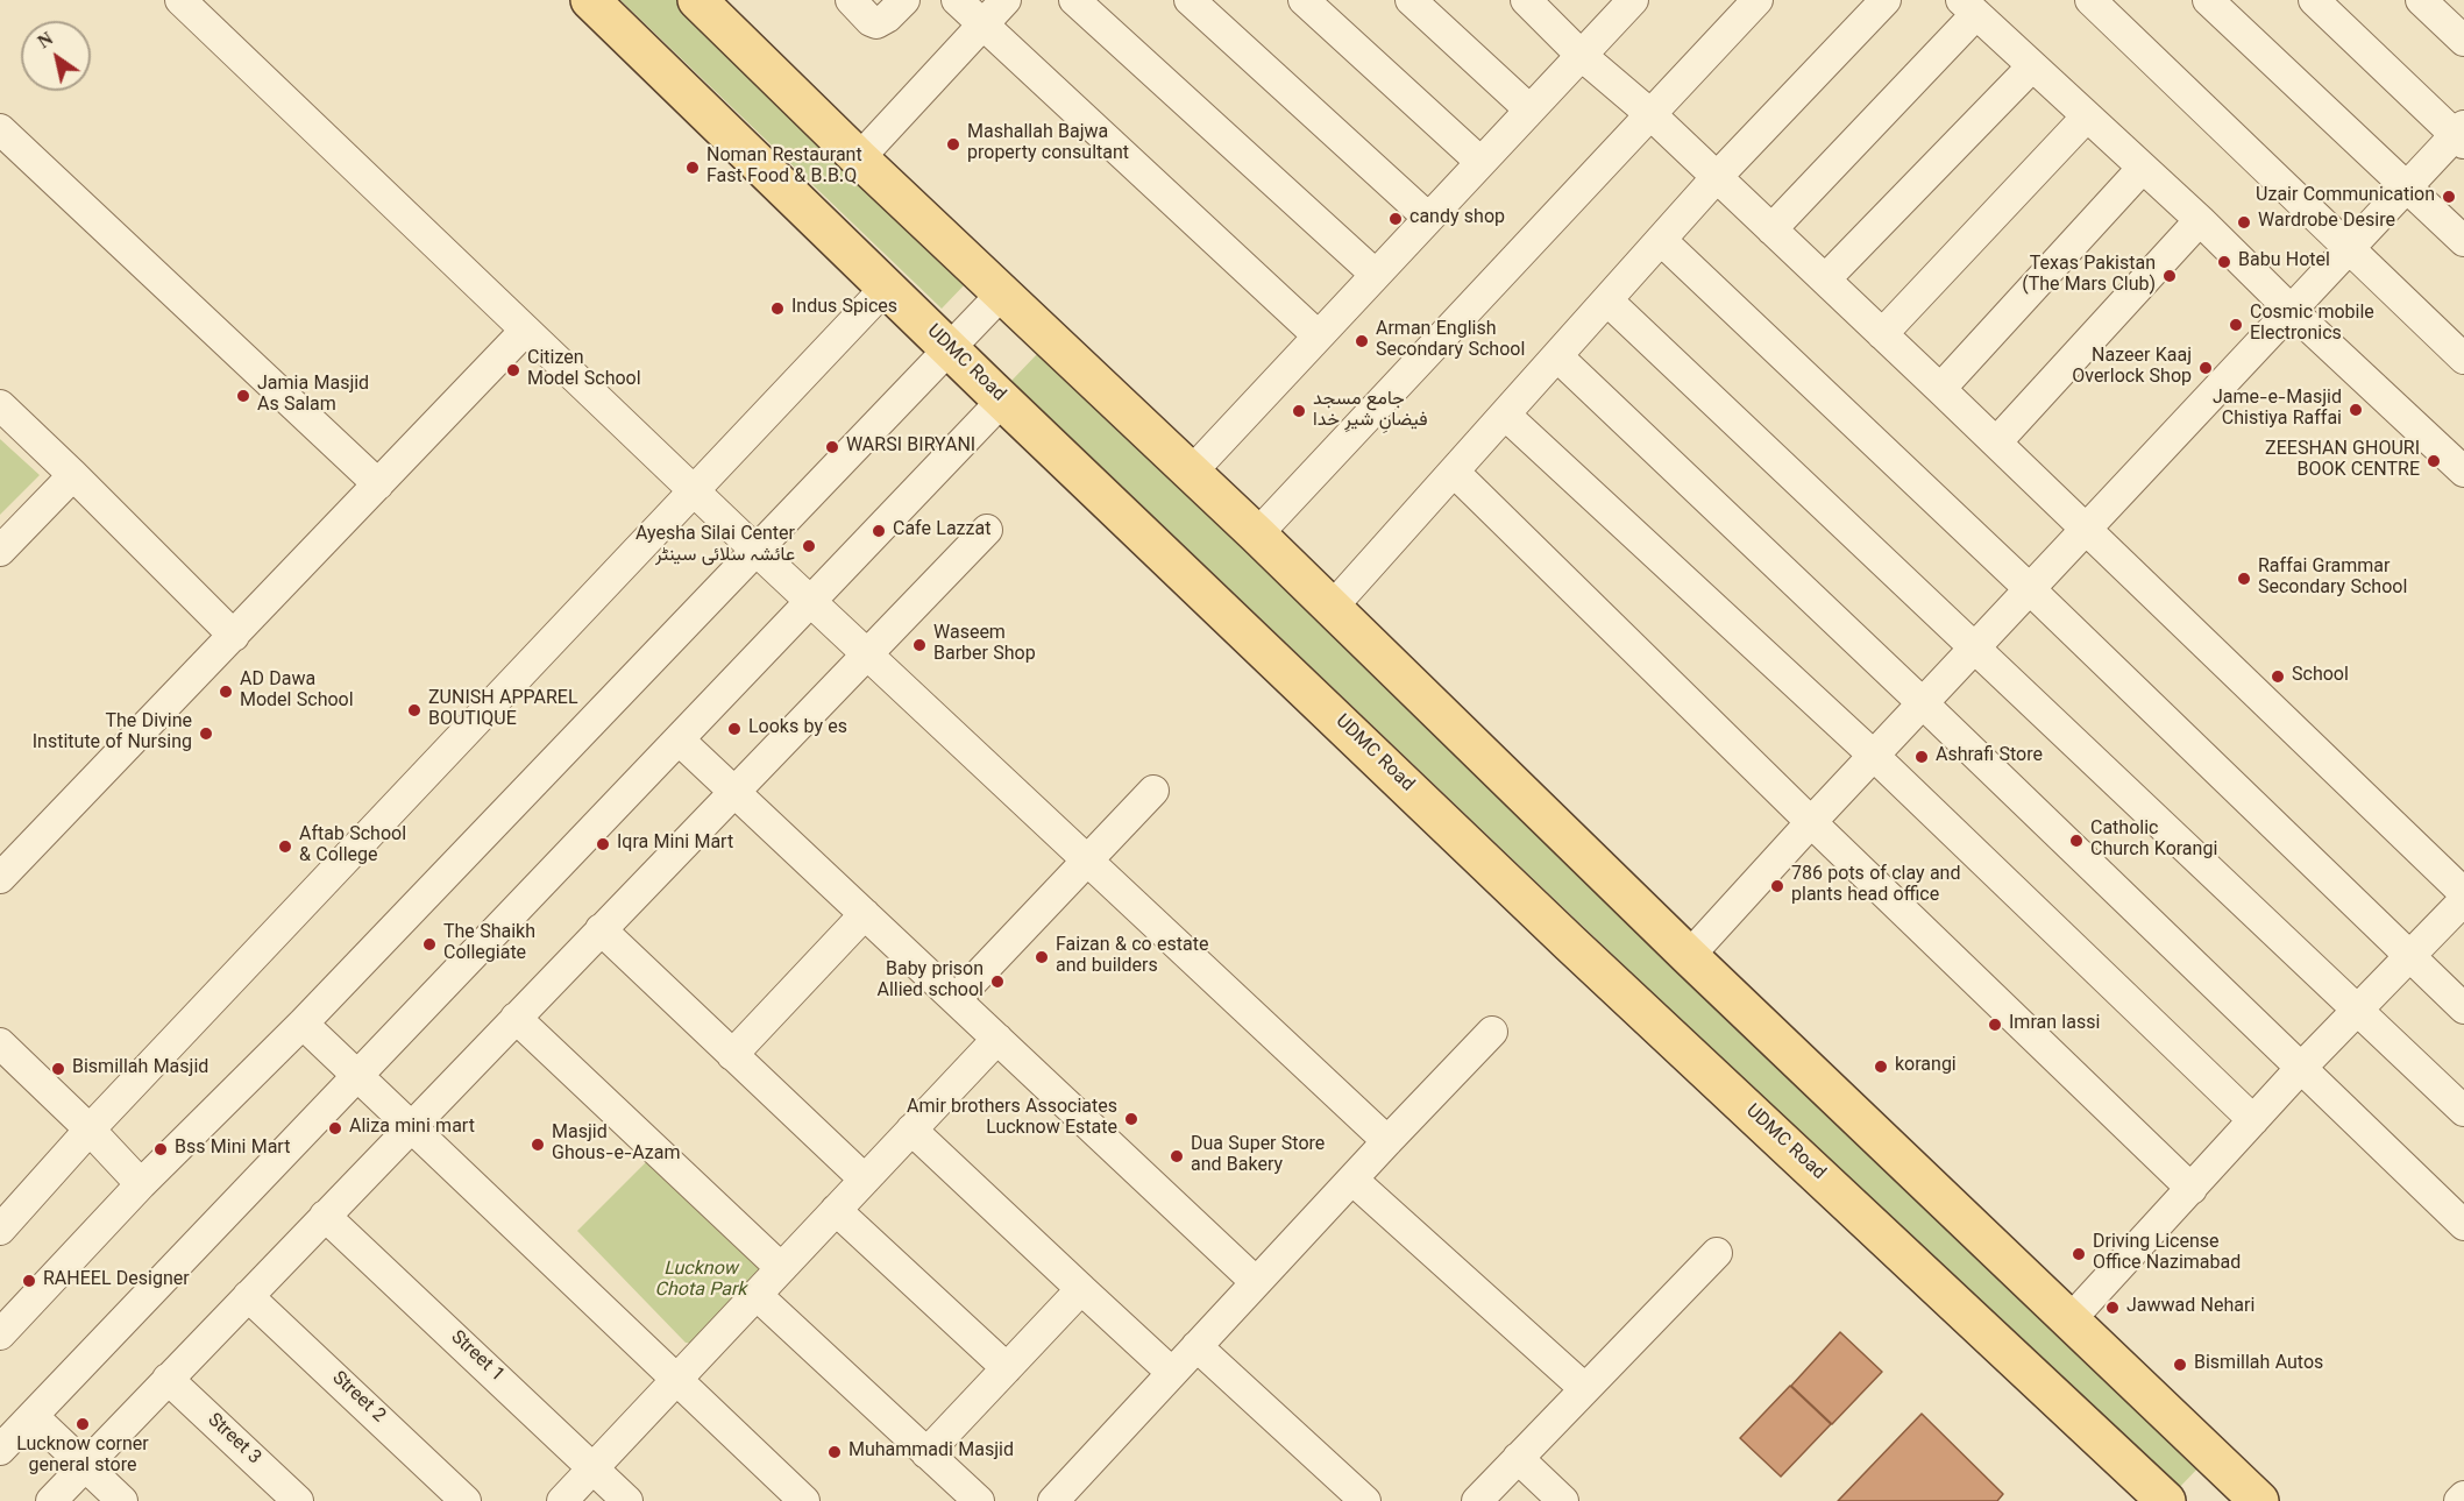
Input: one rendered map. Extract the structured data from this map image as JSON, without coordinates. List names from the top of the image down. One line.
{"streets":{"main road":["UDMC Road"],"street":["Street 1","Street 2","Street 3"]},"parks":["Lucknow Chota Park"],"places":["Mashallah Bajwa property consultant","Noman Restaurant Fast Food & B.B.Q","Uzair Communication","candy shop","Wardrobe Desire","Babu Hotel","Texas Pakistan (The Mars Club)","Indus Spices","Cosmic mobile Electronics","Arman English Secondary School","Nazeer Kaaj Overlock Shop","Citizen Model School","Jamia Masjid As Salam","Jame-e-Masjid Chistiya Raffai","جامع مسجد فیضانِ شیرِ خدا","WARSI BIRYANI","ZEESHAN GHOURI BOOK CENTRE","Cafe Lazzat","Ayesha Silai Center عائشہ سلائی سینٹر","Raffai Grammar Secondary School","Waseem Barber Shop","School","AD Dawa Model School","ZUNISH APPAREL BOUTIQUE","Looks by es","The Divine Institute of Nursing","Ashrafi Store","Catholic Church Korangi","Iqra Mini Mart","Aftab School & College","786 pots of clay and plants head office","The Shaikh Collegiate","Faizan & co estate and builders","Baby prison Allied school","Imran lassi","korangi","Bismillah Masjid","Amir brothers Associates Lucknow Estate","Aliza mini mart","Masjid Ghous-e-Azam","Bss Mini Mart","Dua Super Store and Bakery","Driving License Office Nazimabad","RAHEEL Designer","Jawwad Nehari","Bismillah Autos","Lucknow corner general store","Muhammadi Masjid"],"north":"top left"}
